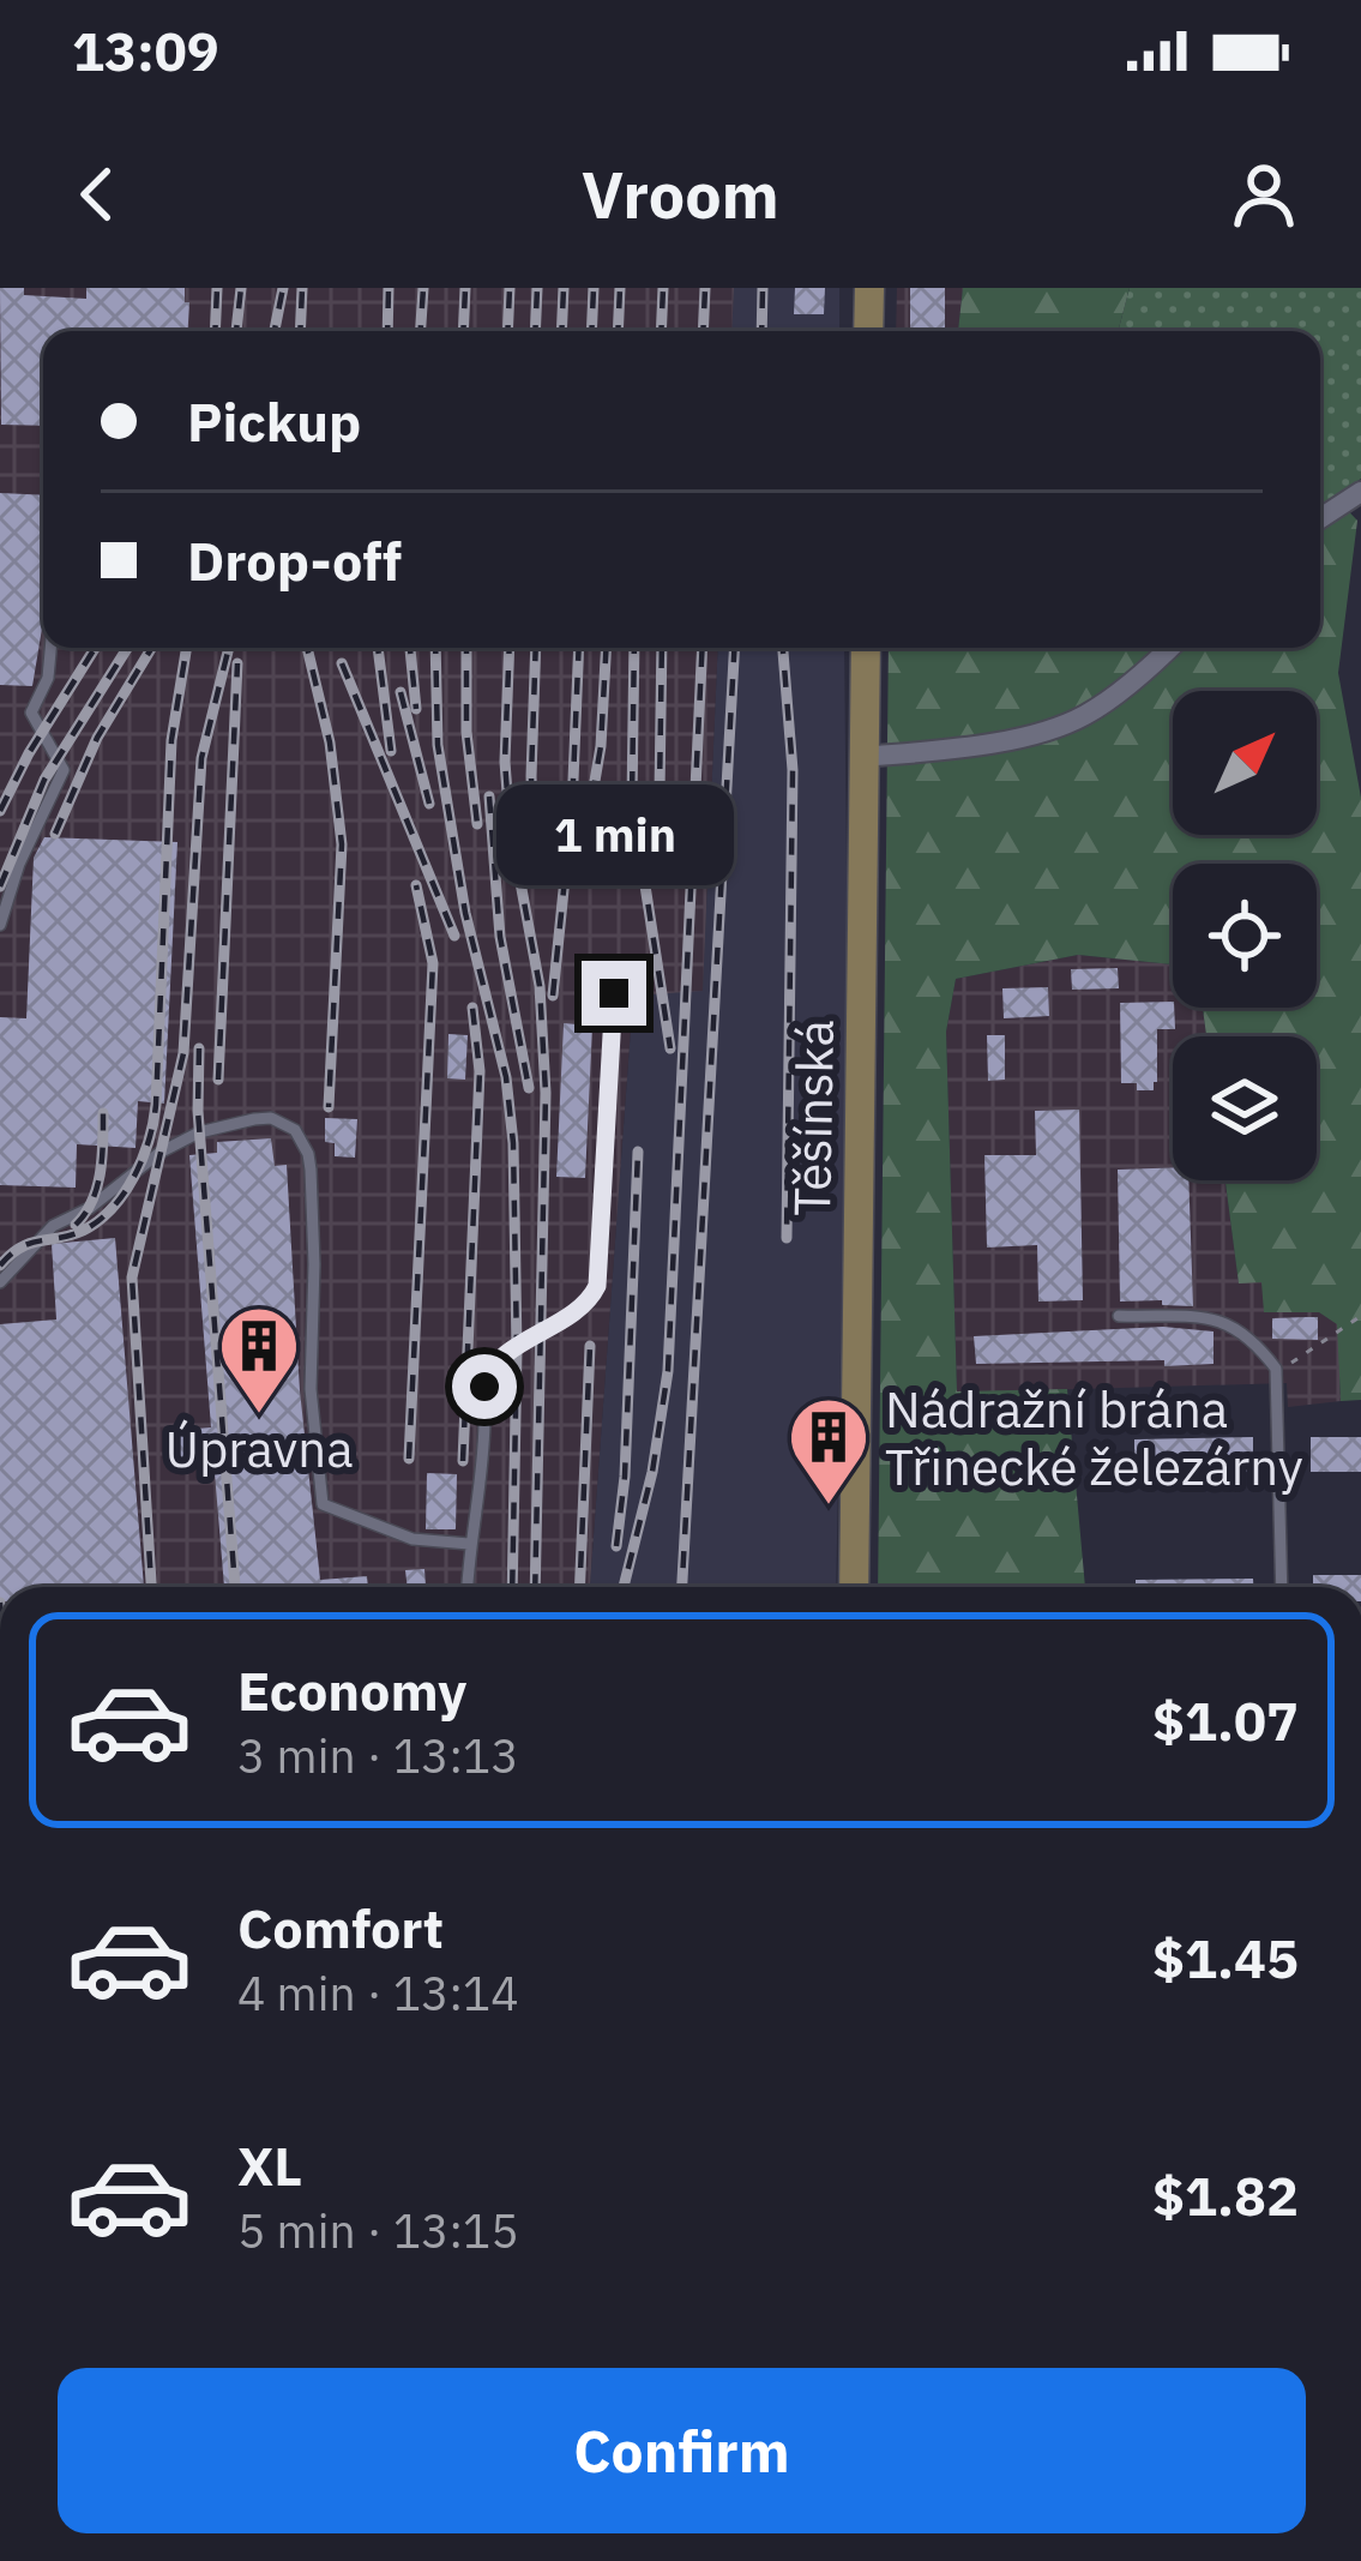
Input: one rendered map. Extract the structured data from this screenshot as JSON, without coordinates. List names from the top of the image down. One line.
{"streets":{"main road":["Těšínská"]},"places":{"building":["Úpravna","Nádražní brána Třinecké železárny"]},"north":"top right","page":{"status":"13:09","header":"Vroom","banner":["Pickup","Drop-off"],"bubble":"1 min","list":[{"name":"Economy","note":"3 min · 13:13","value":"$1.07"},{"name":"Comfort","note":"4 min · 13:14","value":"$1.45"},{"name":"XL","note":"5 min · 13:15","value":"$1.82"}],"buttons":"Confirm"}}
